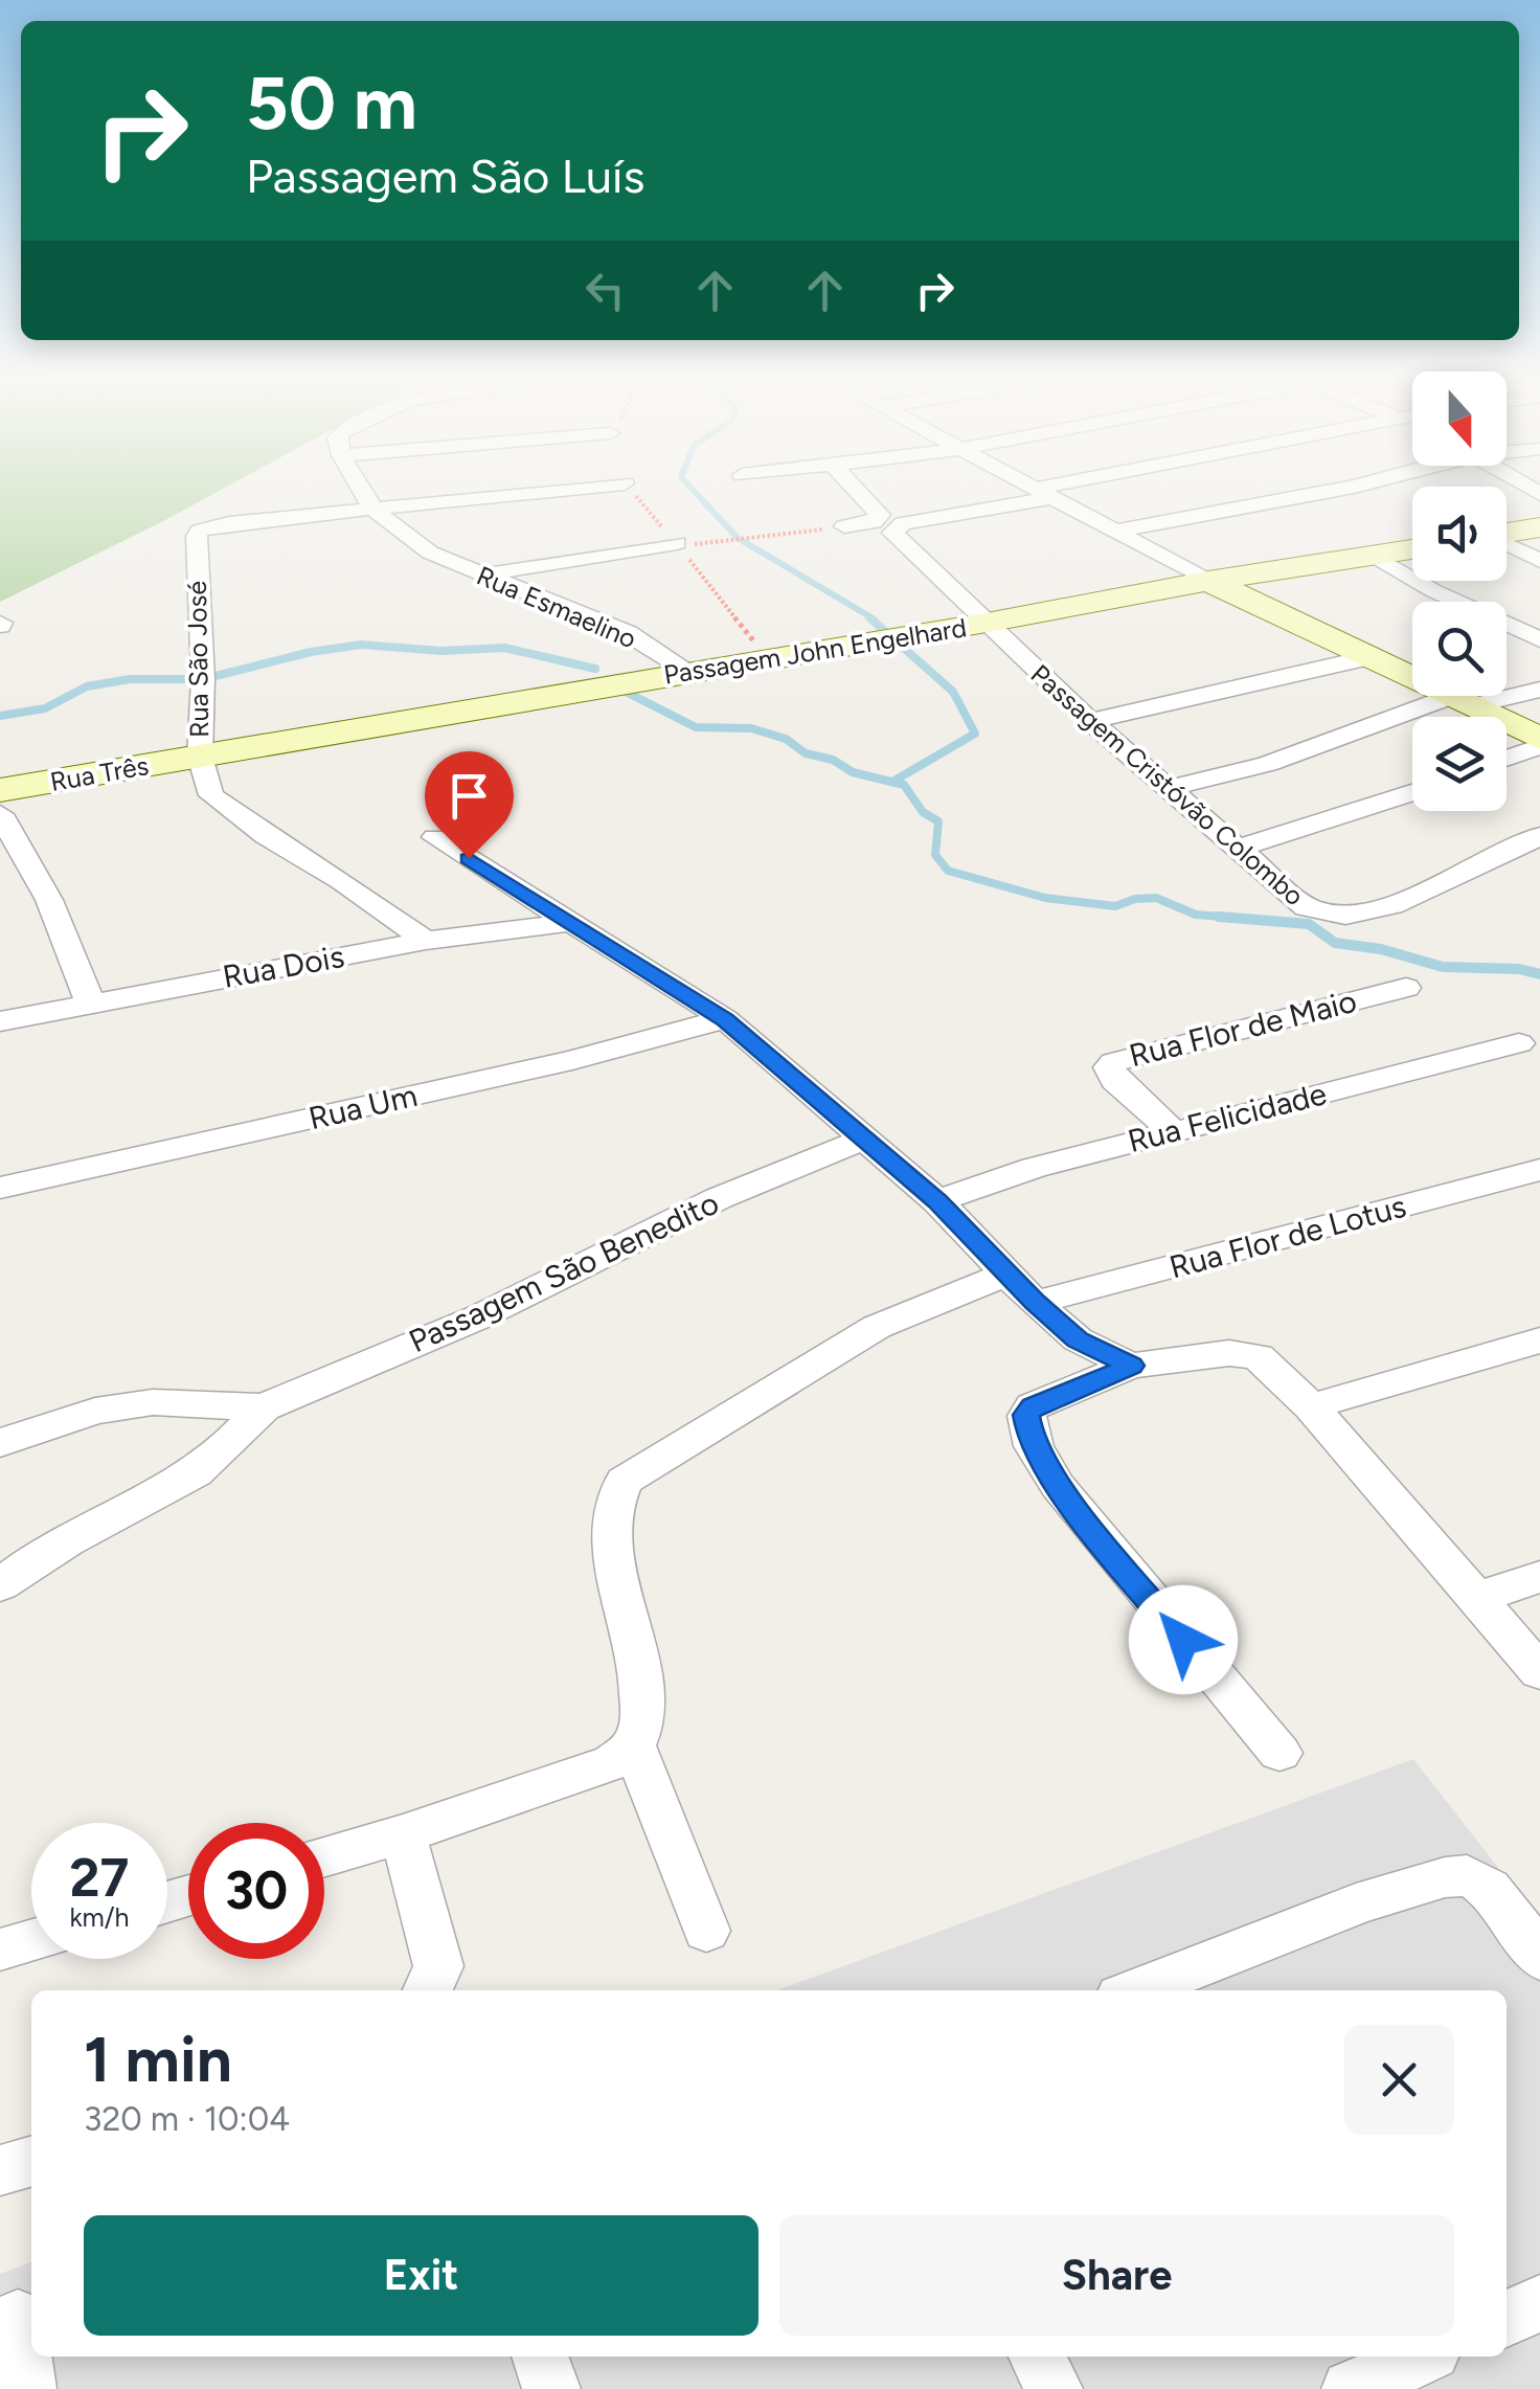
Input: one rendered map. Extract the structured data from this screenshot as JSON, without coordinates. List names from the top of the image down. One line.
{"streets":{"main road":["Passagem John Engelhard","Rua Três"],"street":["Rua Esmaelino","Rua São José","Passagem Cristóvão Colombo","Rua Dois","Rua Flor de Maio","Rua Um","Rua Felicidade","Rua Flor de Lotus","Passagem São Benedito"]},"crossings":[["Rua Esmaelino","Passagem John Engelhard"],["Rua Esmaelino","Rua São José"],["Passagem John Engelhard","Rua São José"],["Passagem John Engelhard","Rua Três"],["Passagem John Engelhard","Passagem Cristóvão Colombo"],["Rua São José","Rua Três"],["Rua Flor de Maio","Rua Felicidade"]],"north":"bottom","page":{"turn":["50 m","Passagem São Luís"],"speed":"27 km/h","limit":"30","heading":["1 min","320 m · 10:04"],"buttons":["Exit","Share"]}}
